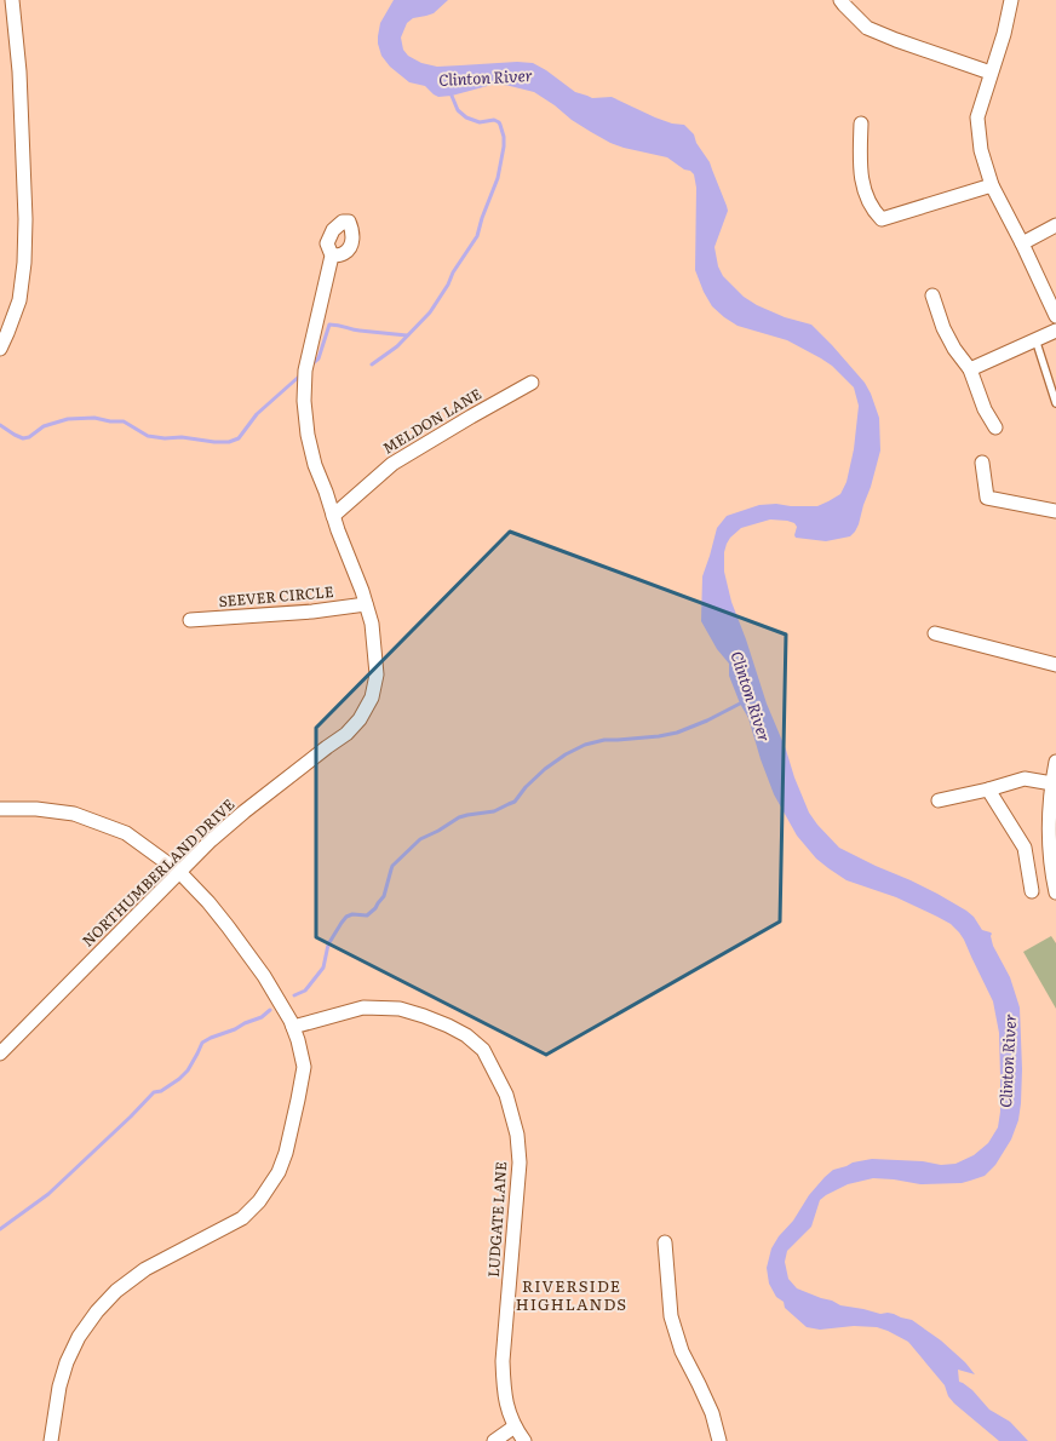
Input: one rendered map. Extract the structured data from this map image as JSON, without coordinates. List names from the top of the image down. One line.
{"streets":{"street":["MELDON LANE","SEEVER CIRCLE","NORTHUMBERLAND DRIVE","LUDGATE LANE"]},"crossings":[["MELDON LANE","NORTHUMBERLAND DRIVE"],["SEEVER CIRCLE","NORTHUMBERLAND DRIVE"]],"districts":["RIVERSIDE HIGHLANDS"],"water":["Clinton River"]}
